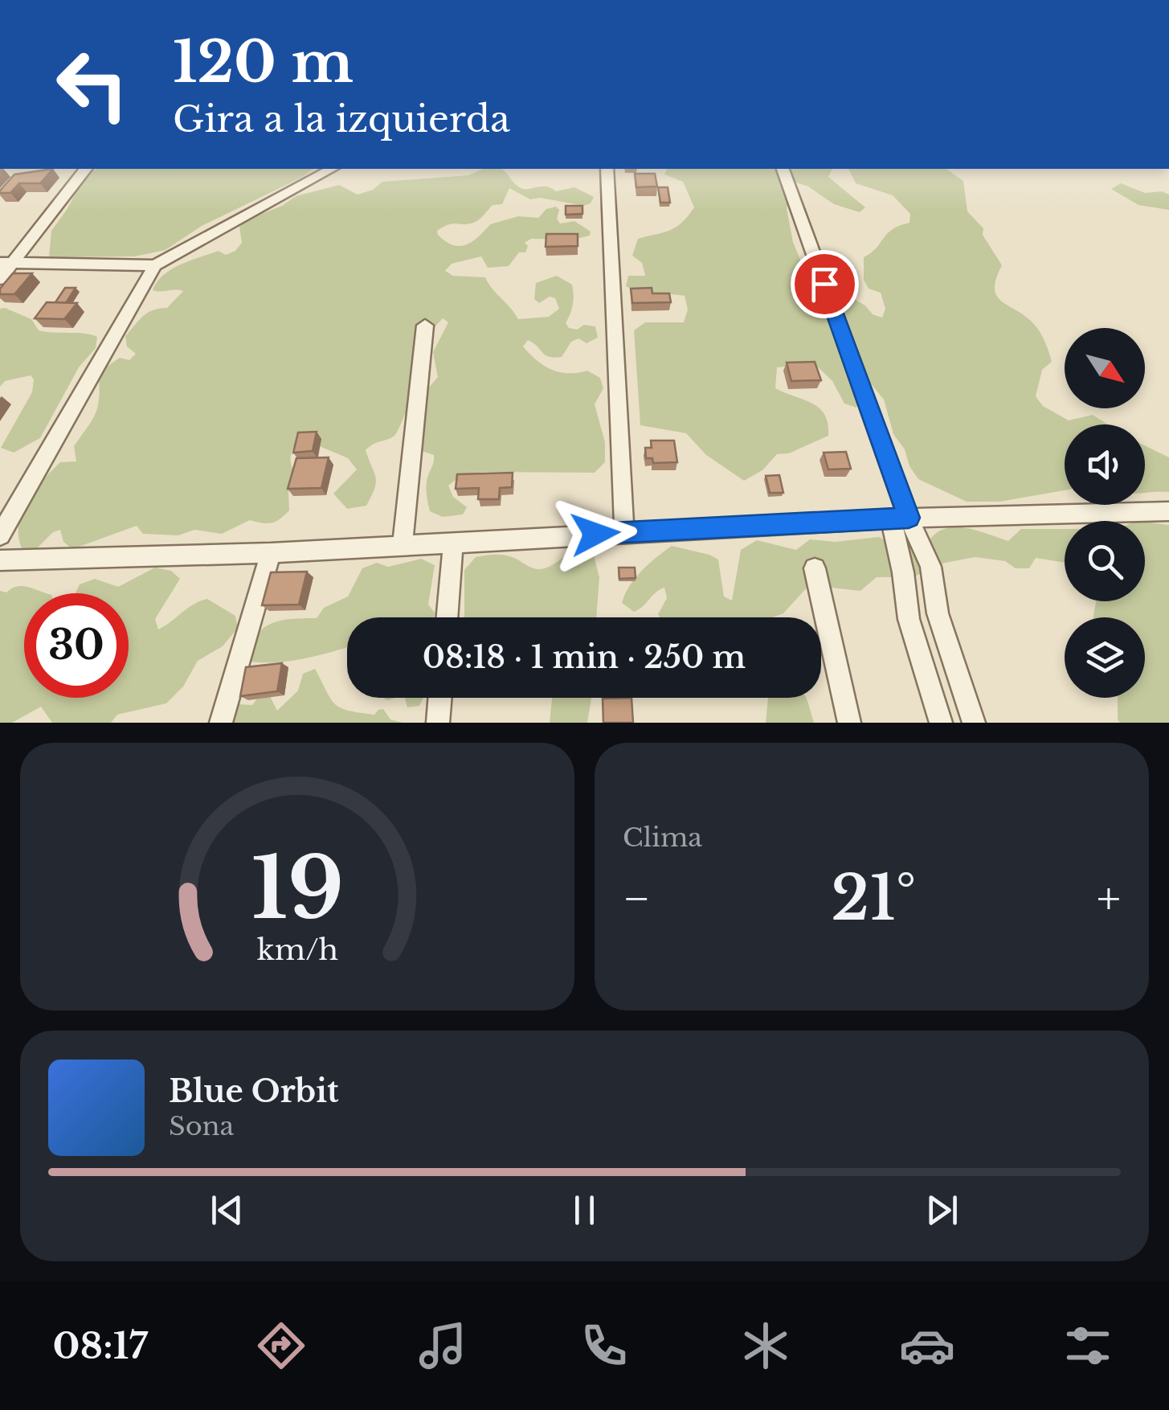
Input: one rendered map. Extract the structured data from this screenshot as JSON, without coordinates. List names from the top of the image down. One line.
{"north":"bottom right","page":{"turn":["120 m","Gira a la izquierda"],"limit":"30","trip":"08:18 · 1 min · 250 m","tile":"Clima","heat":["−","21°","+"],"song":["Blue Orbit","Sona"],"tabs":"08:17","gauge":["19","km/h"]}}
